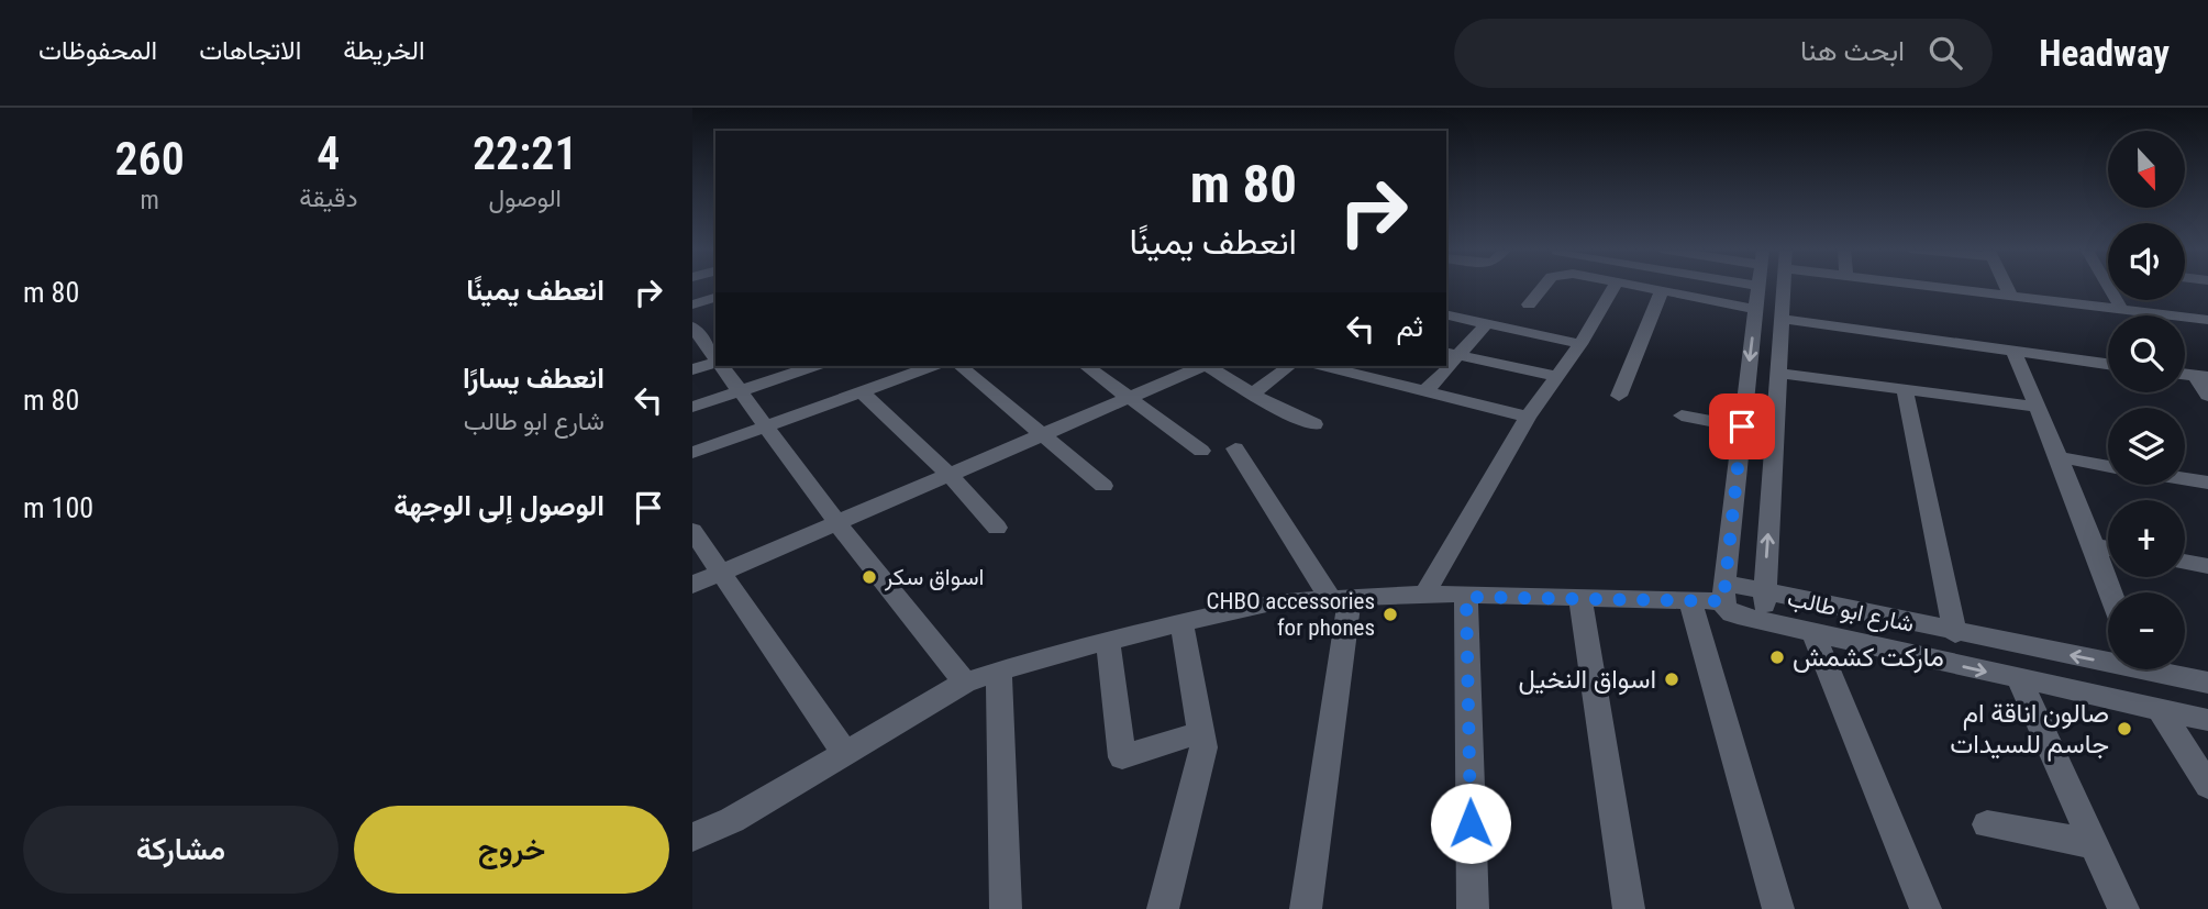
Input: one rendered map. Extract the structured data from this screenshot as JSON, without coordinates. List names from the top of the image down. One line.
{"streets":{"street":["شارع ابو طالب"]},"places":["اسواق سكر","CHBO accessories for phones","ماركت كشمش","اسواق النخيل","صالون اناقة ام جاسم للسيدات"],"north":"bottom","page":{"header":"Headway","search":"ابحث هنا","nav":["الخريطة","الاتجاهات","المحفوظات"],"eta":["22:21","الوصول","4","دقيقة","260","m"],"map_buttons":["+","−"],"turn":["80 m","انعطف يمينًا"],"list":[{"name":"انعطف يمينًا","value":"80 m"},{"name":"انعطف يسارًا","note":"شارع ابو طالب","value":"80 m"},{"name":"الوصول إلى الوجهة","value":"100 m"}],"then":"ثم","buttons":["خروج","مشاركة"]}}
